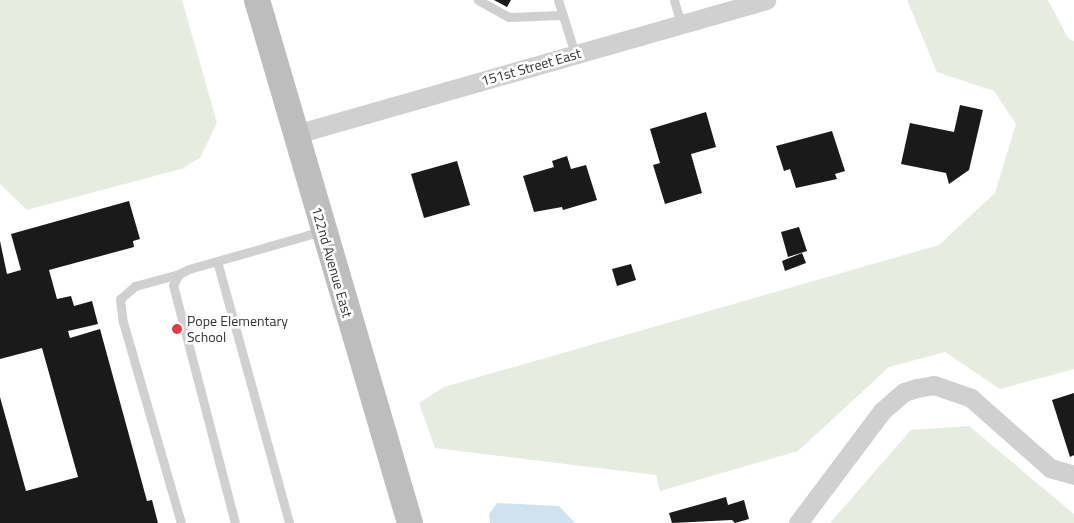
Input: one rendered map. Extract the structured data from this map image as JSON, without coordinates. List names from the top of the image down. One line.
{"streets":{"main road":["122nd Avenue East"],"street":["151st Street East"]},"crossings":[["151st Street East","122nd Avenue East"]],"places":["Pope Elementary School"]}
